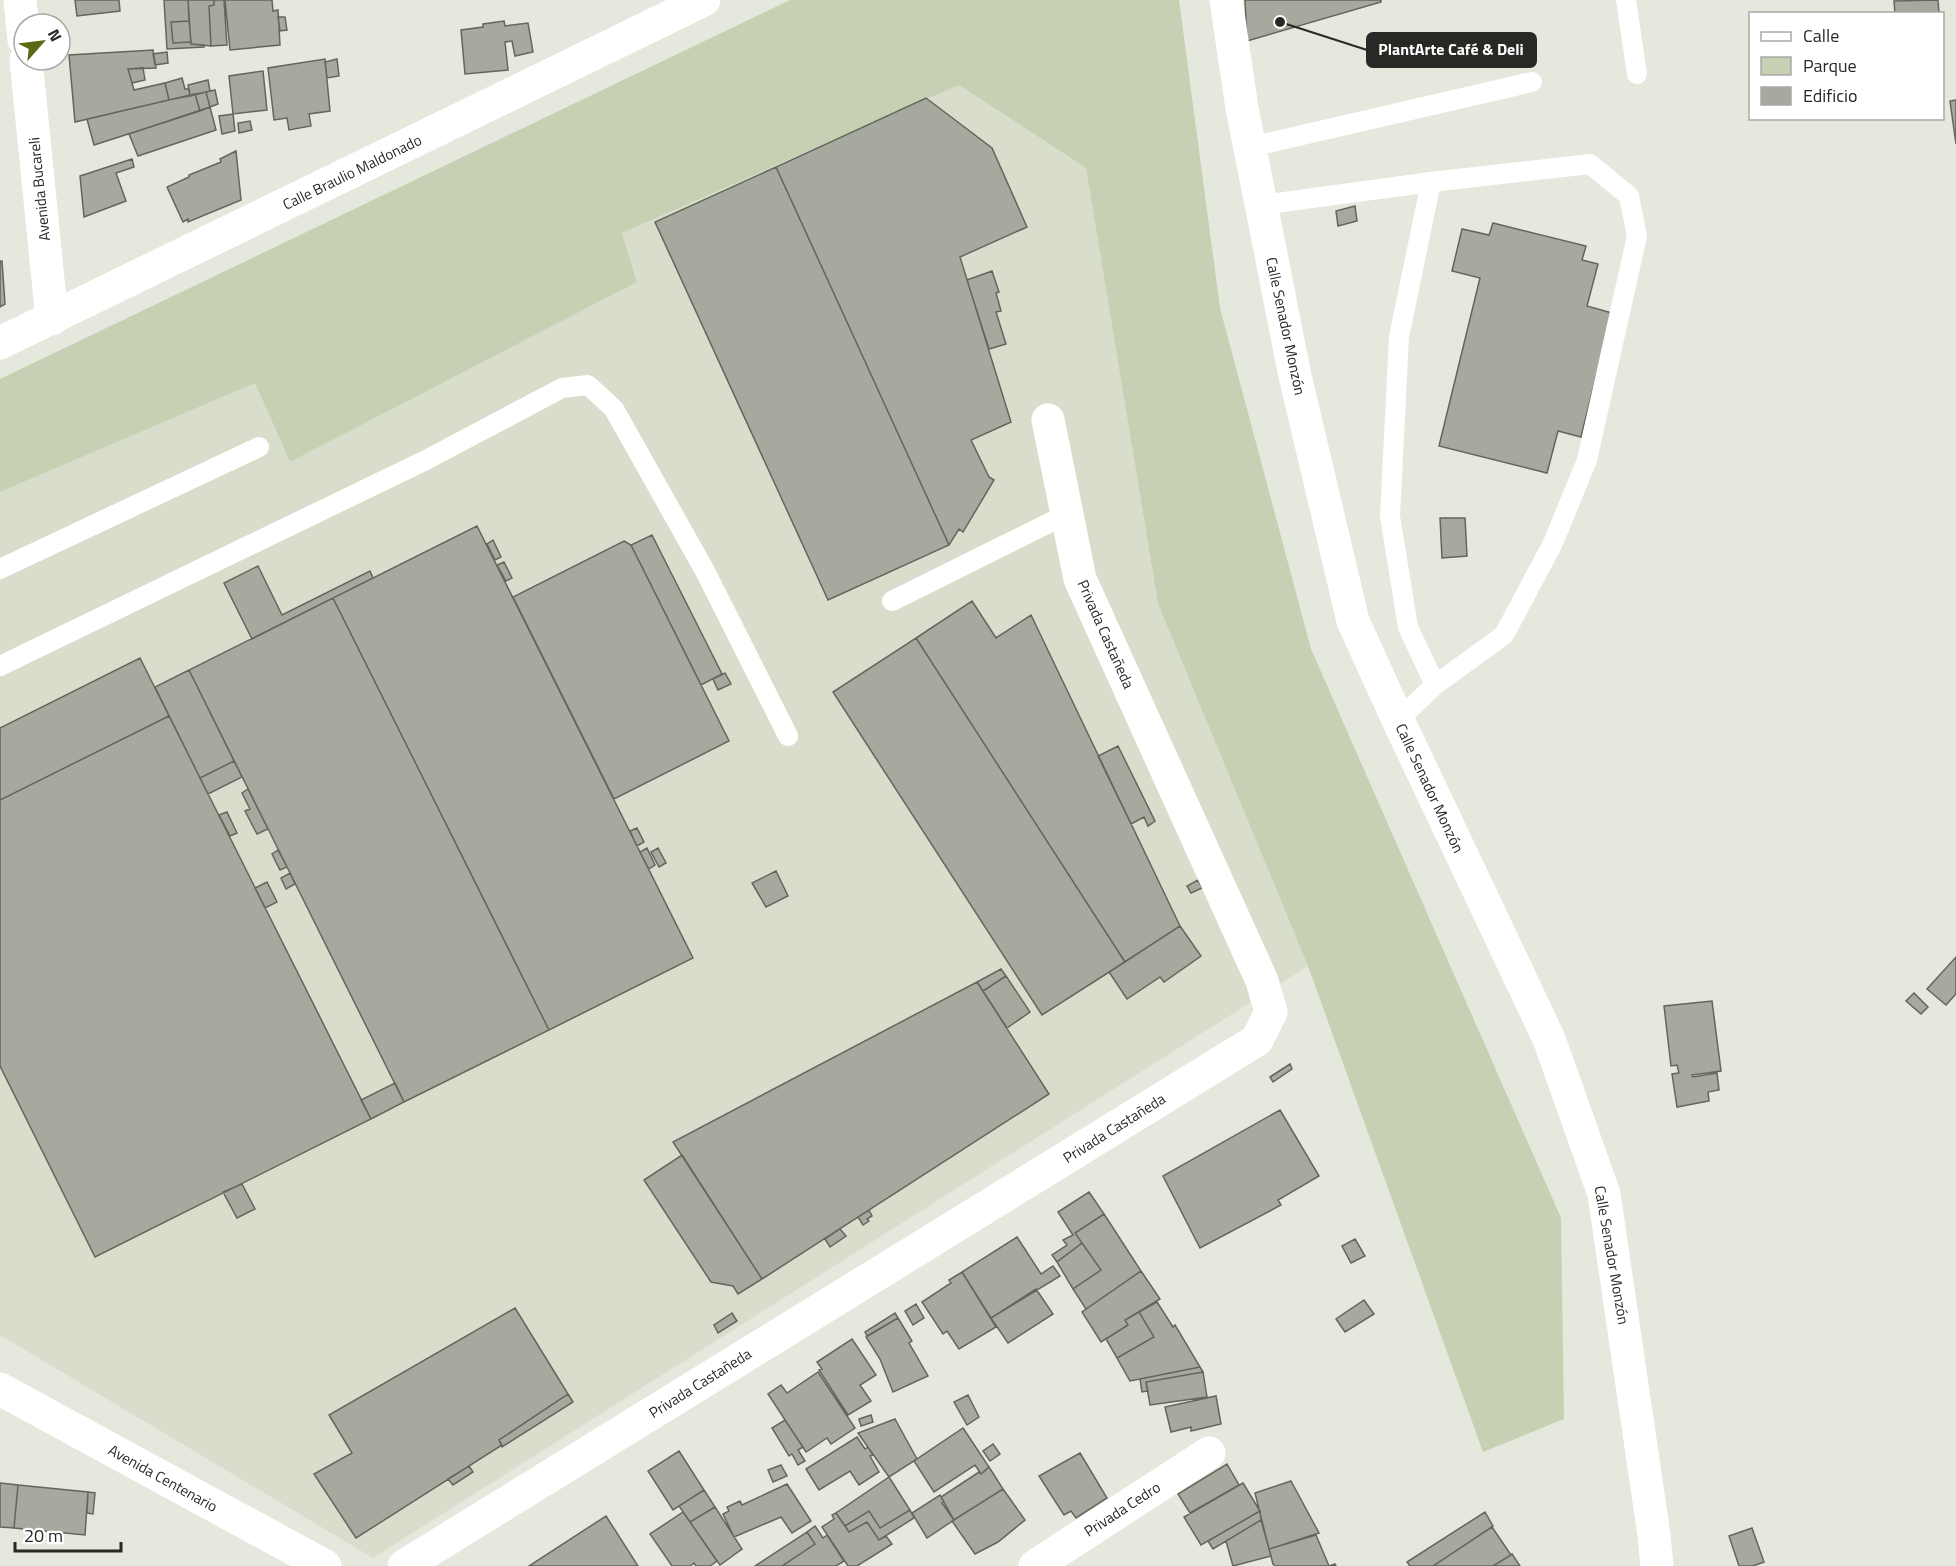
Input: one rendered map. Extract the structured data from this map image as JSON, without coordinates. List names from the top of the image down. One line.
{"streets":{"street":["Calle Braulio Maldonado","Avenida Bucareli","Calle Senador Monzón","Privada Castañeda","Avenida Centenario","Privada Cedro"]},"crossings":[["Calle Braulio Maldonado","Avenida Bucareli"]],"places":["PlantArte Café & Deli"],"legend":["Calle","Parque","Edificio"],"scale_bar":"20 m","north":"top right"}
